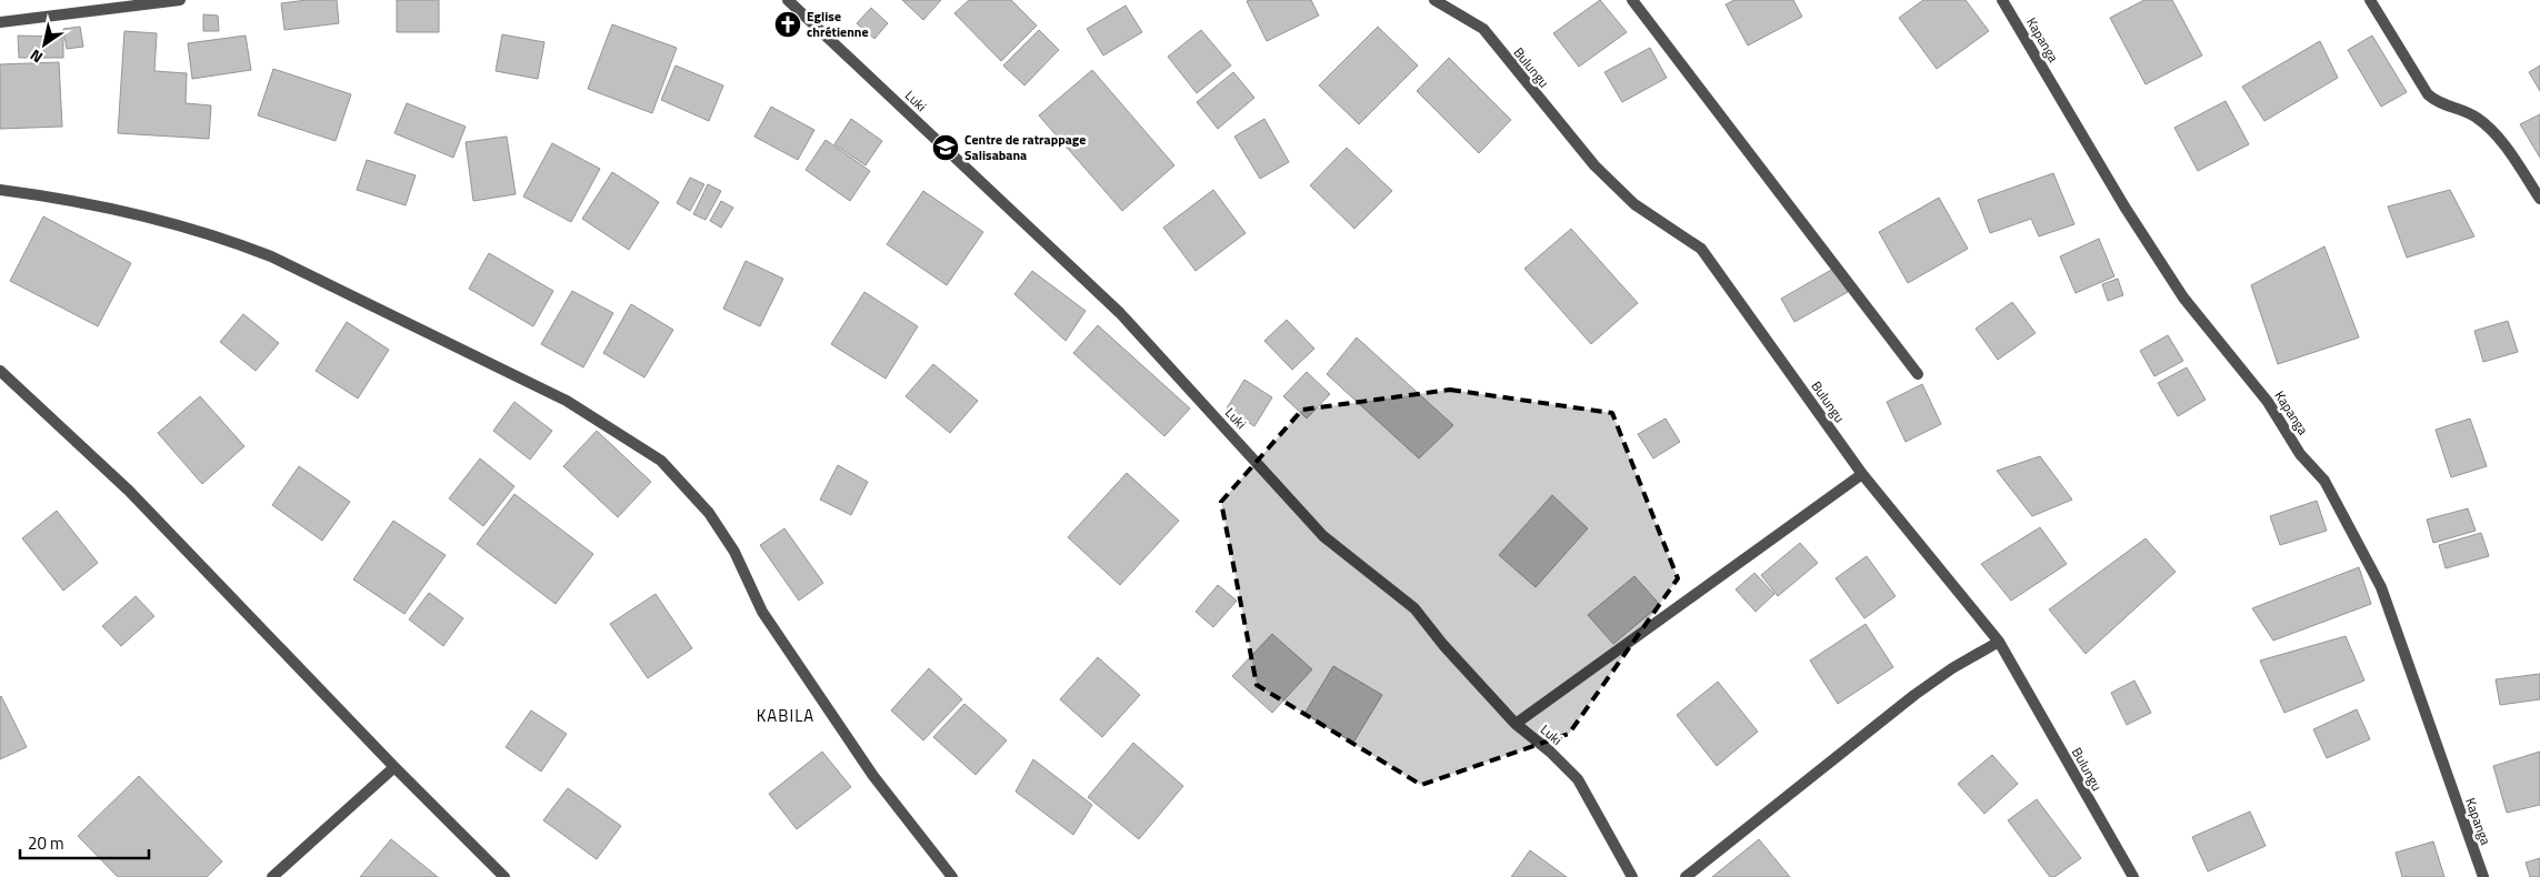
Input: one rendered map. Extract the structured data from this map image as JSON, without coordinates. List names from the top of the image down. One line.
{"streets":{"street":["Kapanga","Bulungu","Luki"]},"districts":["KABILA"],"places":{"church":["Eglise chrétienne"],"school or university":["Centre de ratrappage Salisabana"]},"scale_bar":"20 m","north":"bottom left"}
